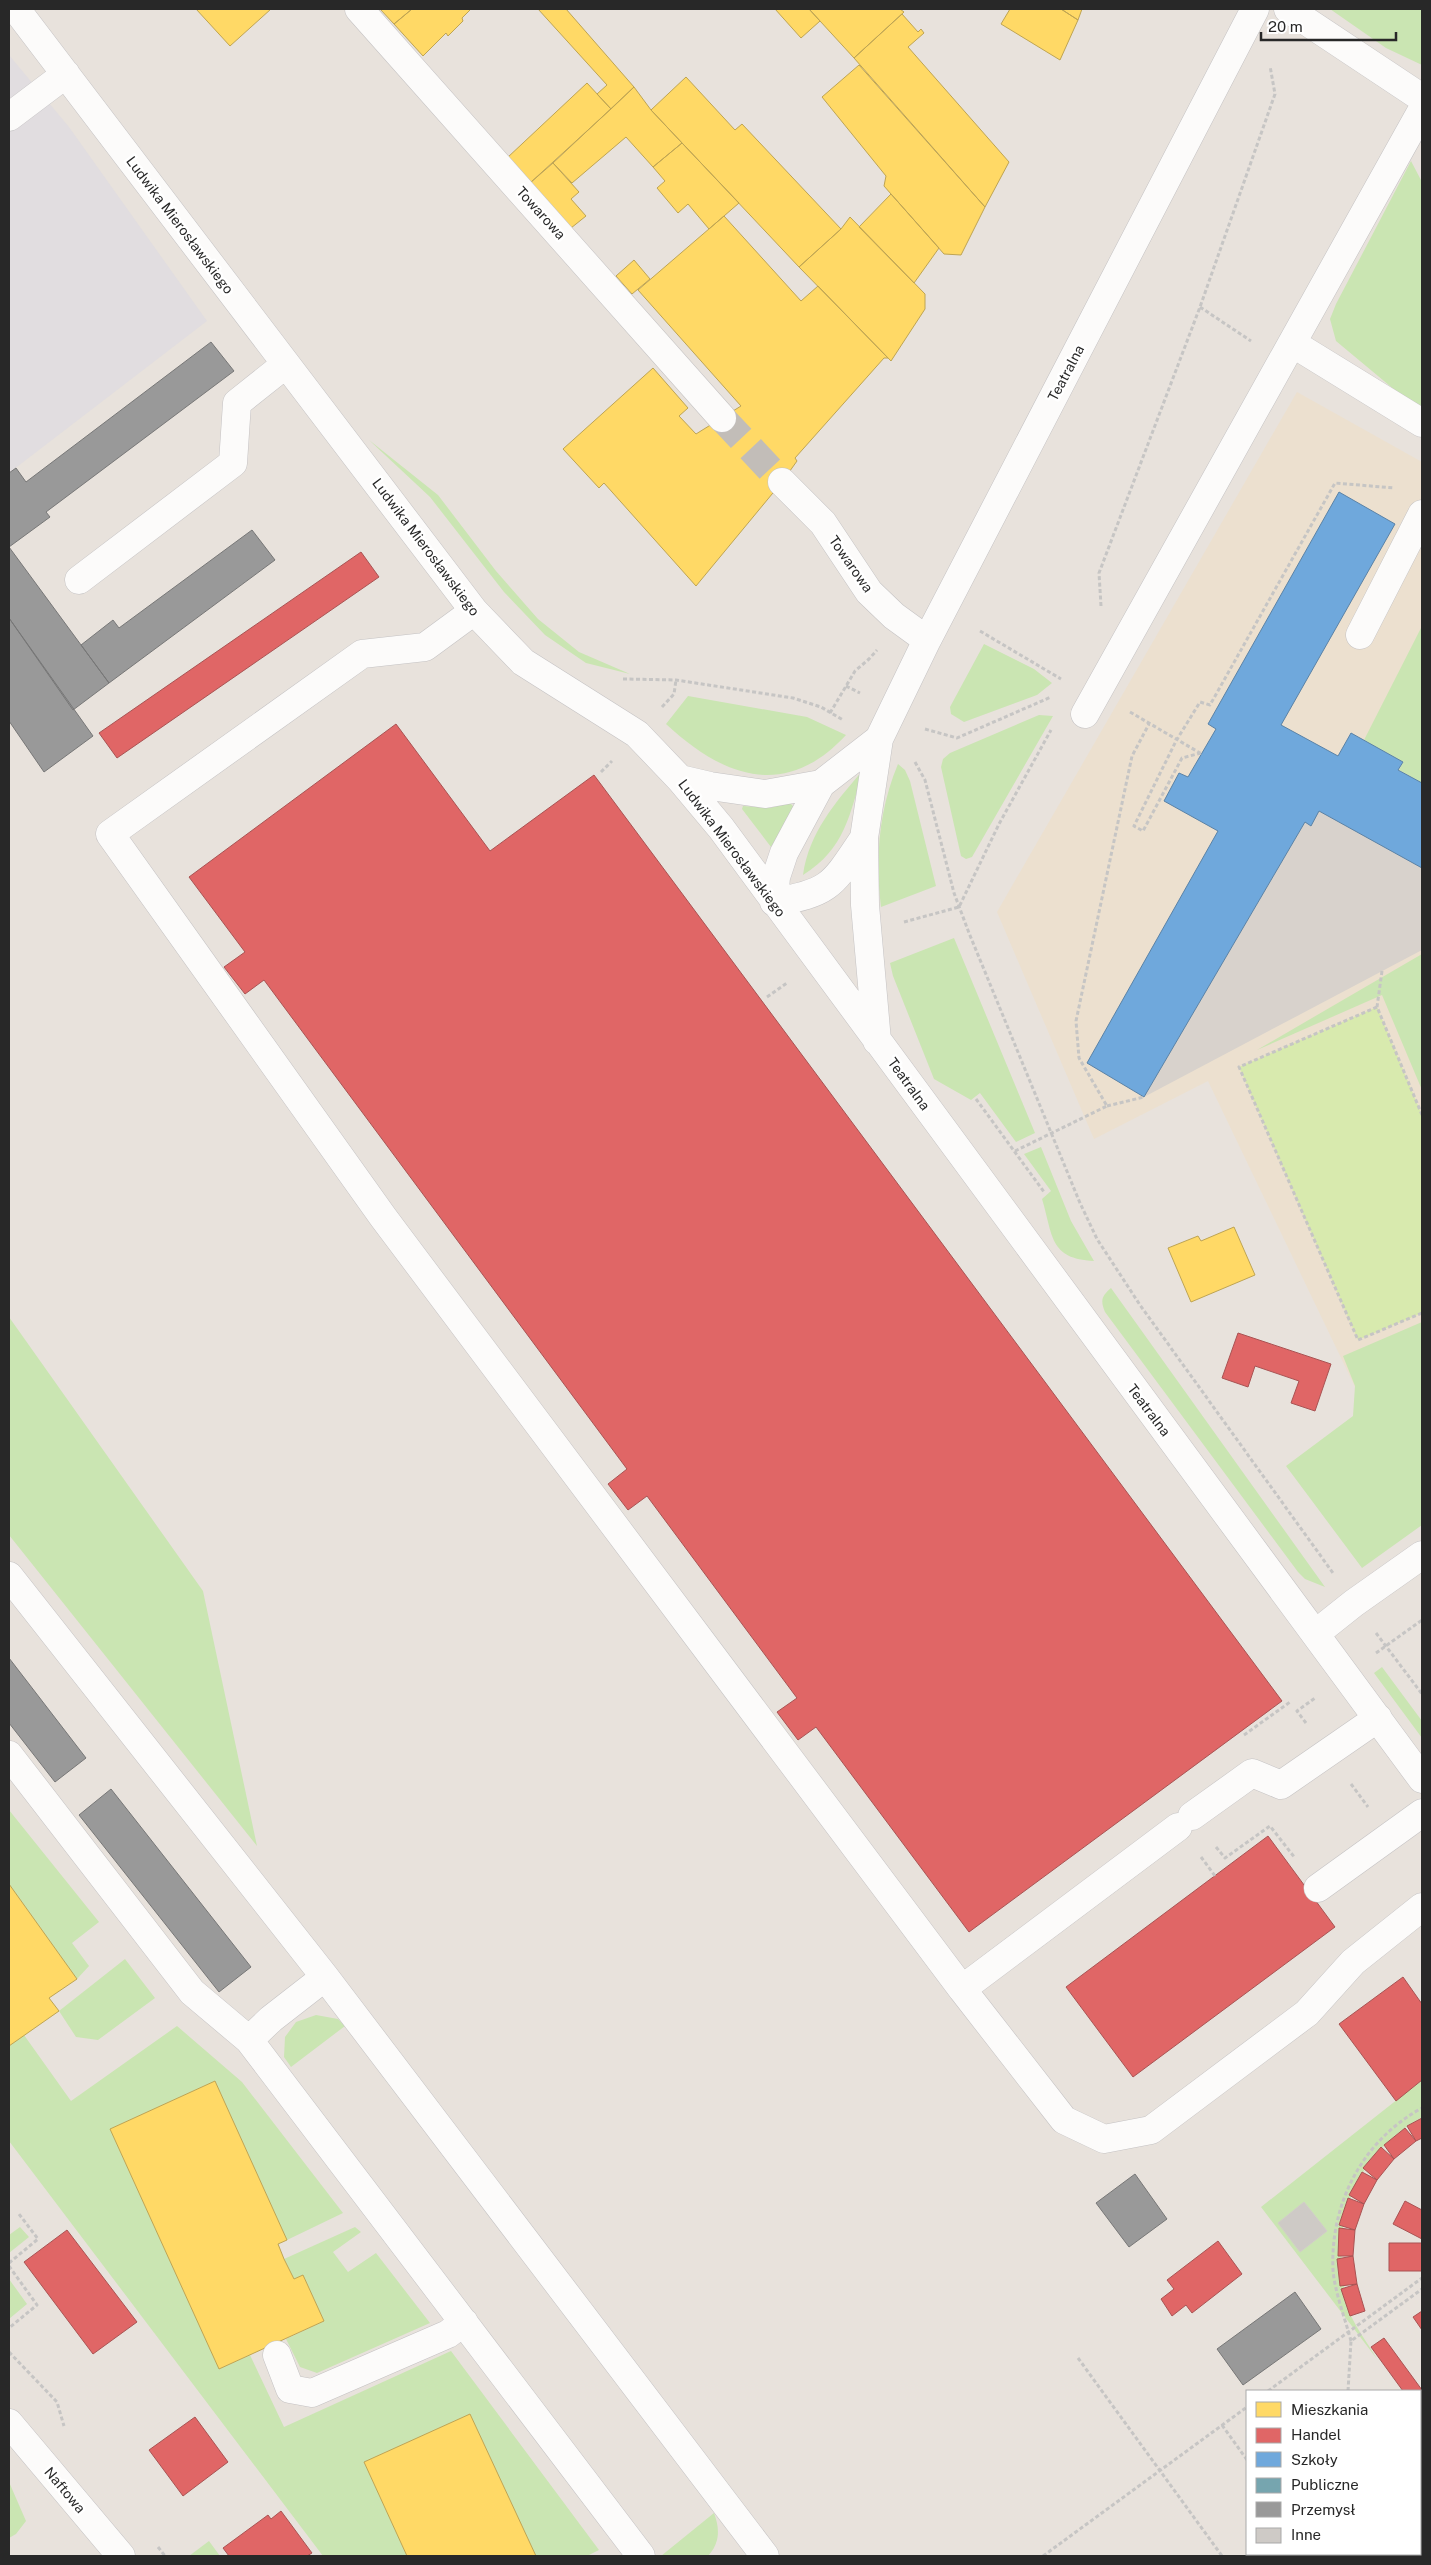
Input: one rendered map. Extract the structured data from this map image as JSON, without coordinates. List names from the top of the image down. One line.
{"streets":{"street":["Towarowa","Ludwika Mierosławskiego","Teatralna","Naftowa"]},"crossings":[["Towarowa","Teatralna"],["Ludwika Mierosławskiego","Teatralna"]],"legend":["Mieszkania","Handel","Szkoły","Publiczne","Przemysł","Inne"],"scale_bar":"20 m"}
